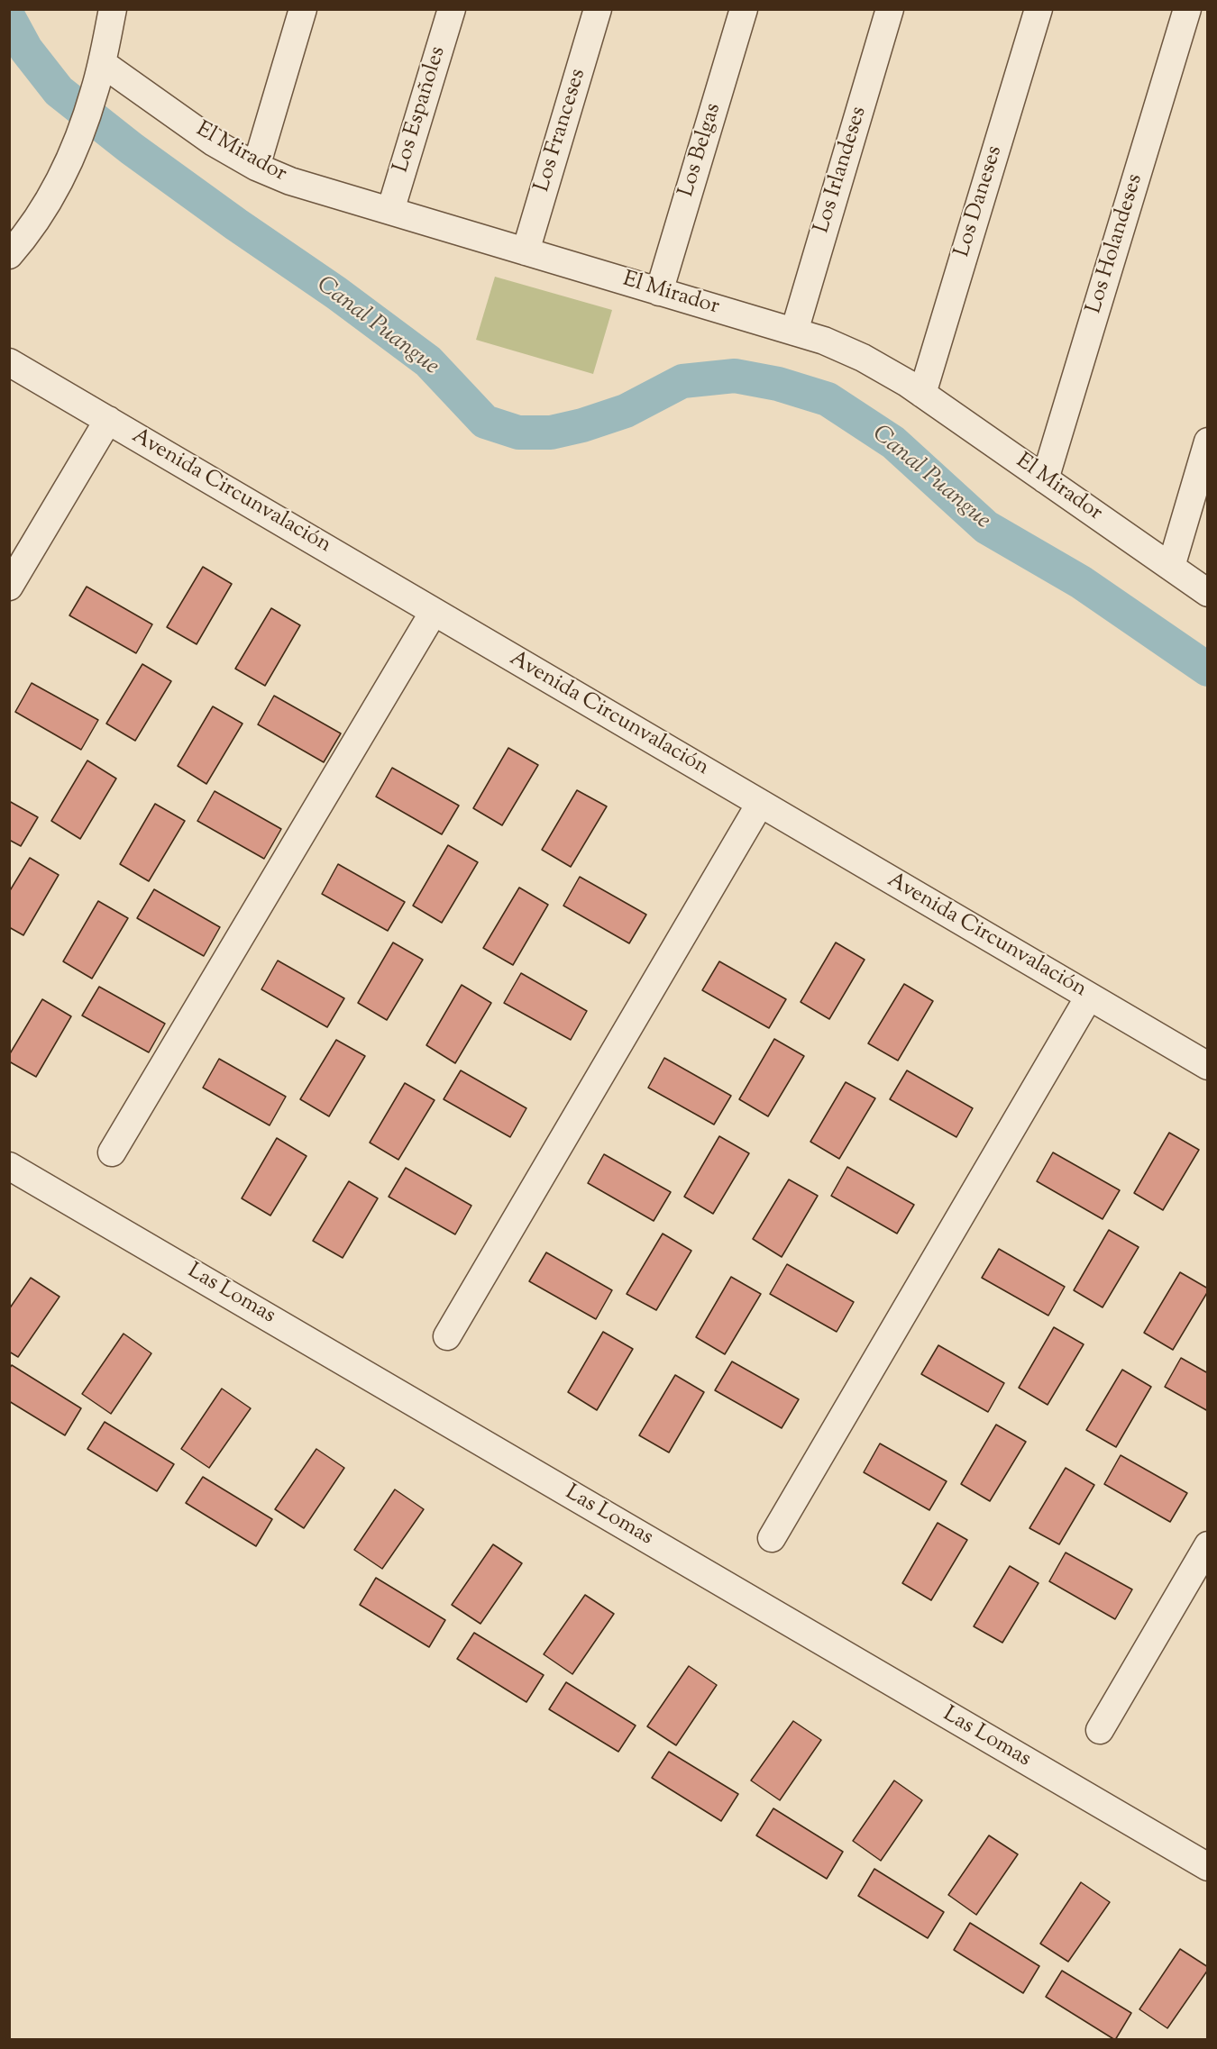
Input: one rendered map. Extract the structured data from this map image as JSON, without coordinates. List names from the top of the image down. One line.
{"streets":{"street":["Los Españoles","Los Franceses","Los Belgas","El Mirador","Los Irlandeses","Los Daneses","Los Holandeses","Avenida Circunvalación","Las Lomas"]},"crossings":[["Los Españoles","El Mirador"],["Los Franceses","El Mirador"],["Los Belgas","El Mirador"],["El Mirador","Los Irlandeses"],["El Mirador","Los Daneses"],["El Mirador","Los Holandeses"]],"water":["Canal Puangue"]}
